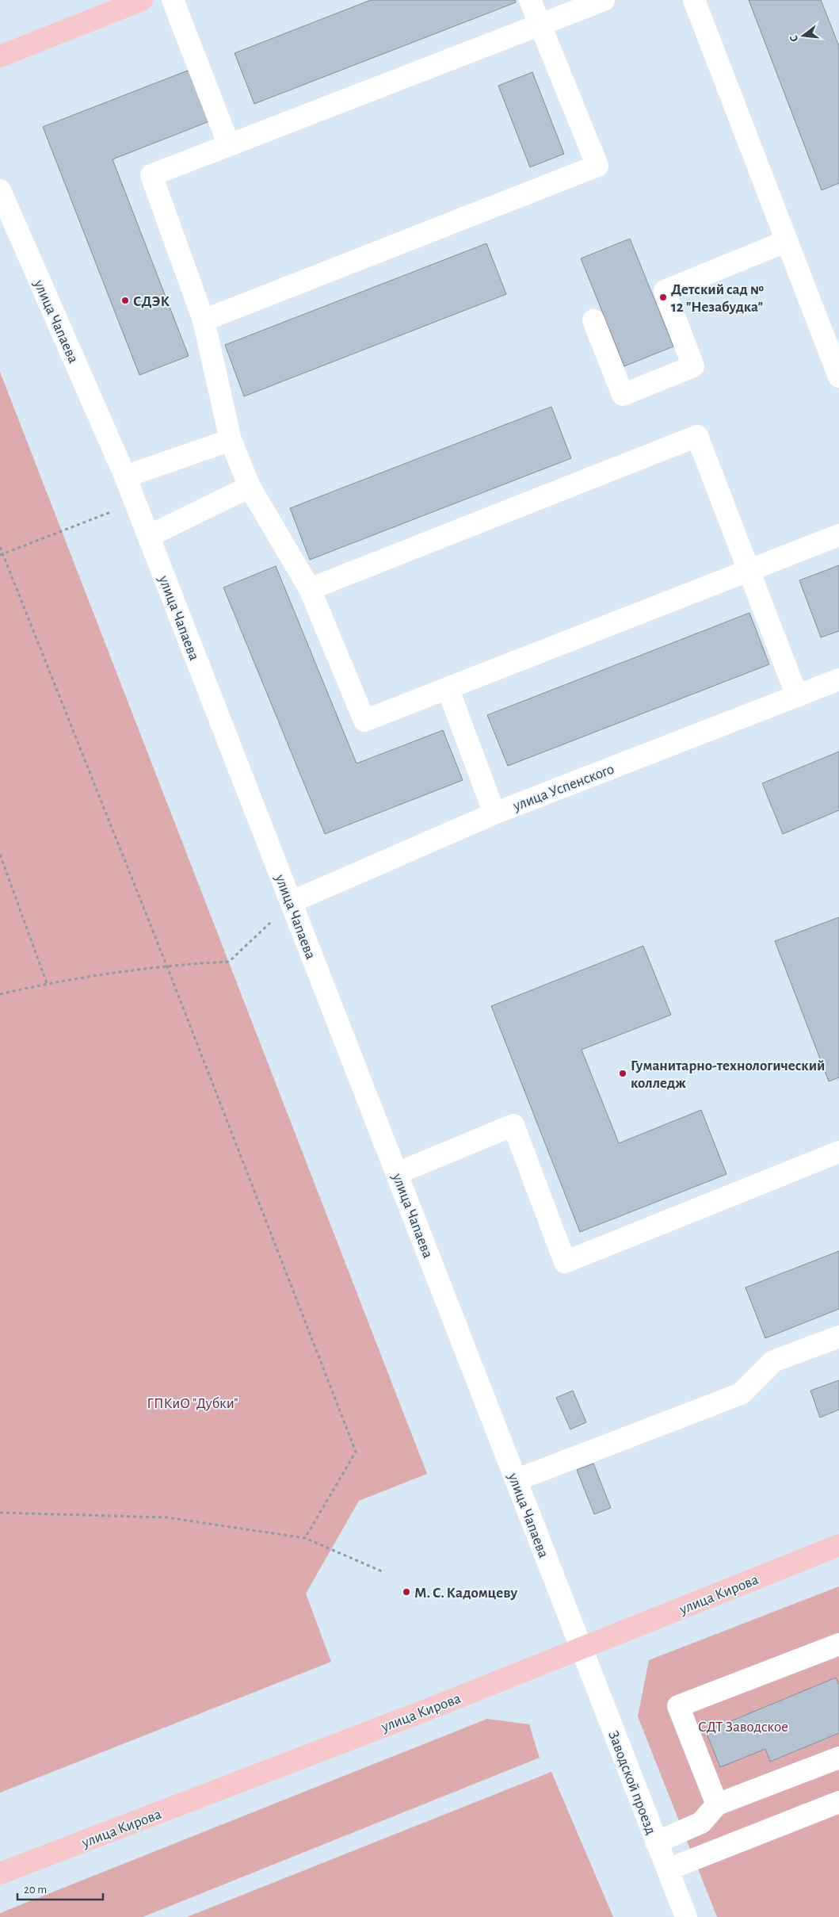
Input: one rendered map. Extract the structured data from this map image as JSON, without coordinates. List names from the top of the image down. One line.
{"streets":{"main road":["улица Кирова"],"street":["улица Чапаева","улица Успенского","Заводской проезд"]},"crossings":[["улица Чапаева","улица Успенского"],["улица Чапаева","улица Кирова"],["улица Чапаева","Заводской проезд"],["улица Кирова","Заводской проезд"]],"parks":["ГПКиО \"Дубки\"","СДТ Заводское"],"places":["Детский сад № 12 \"Незабудка\"","СДЭК","Гуманитарно-технологический колледж","М. С. Кадомцеву"],"scale_bar":"20 m","north":"left"}
